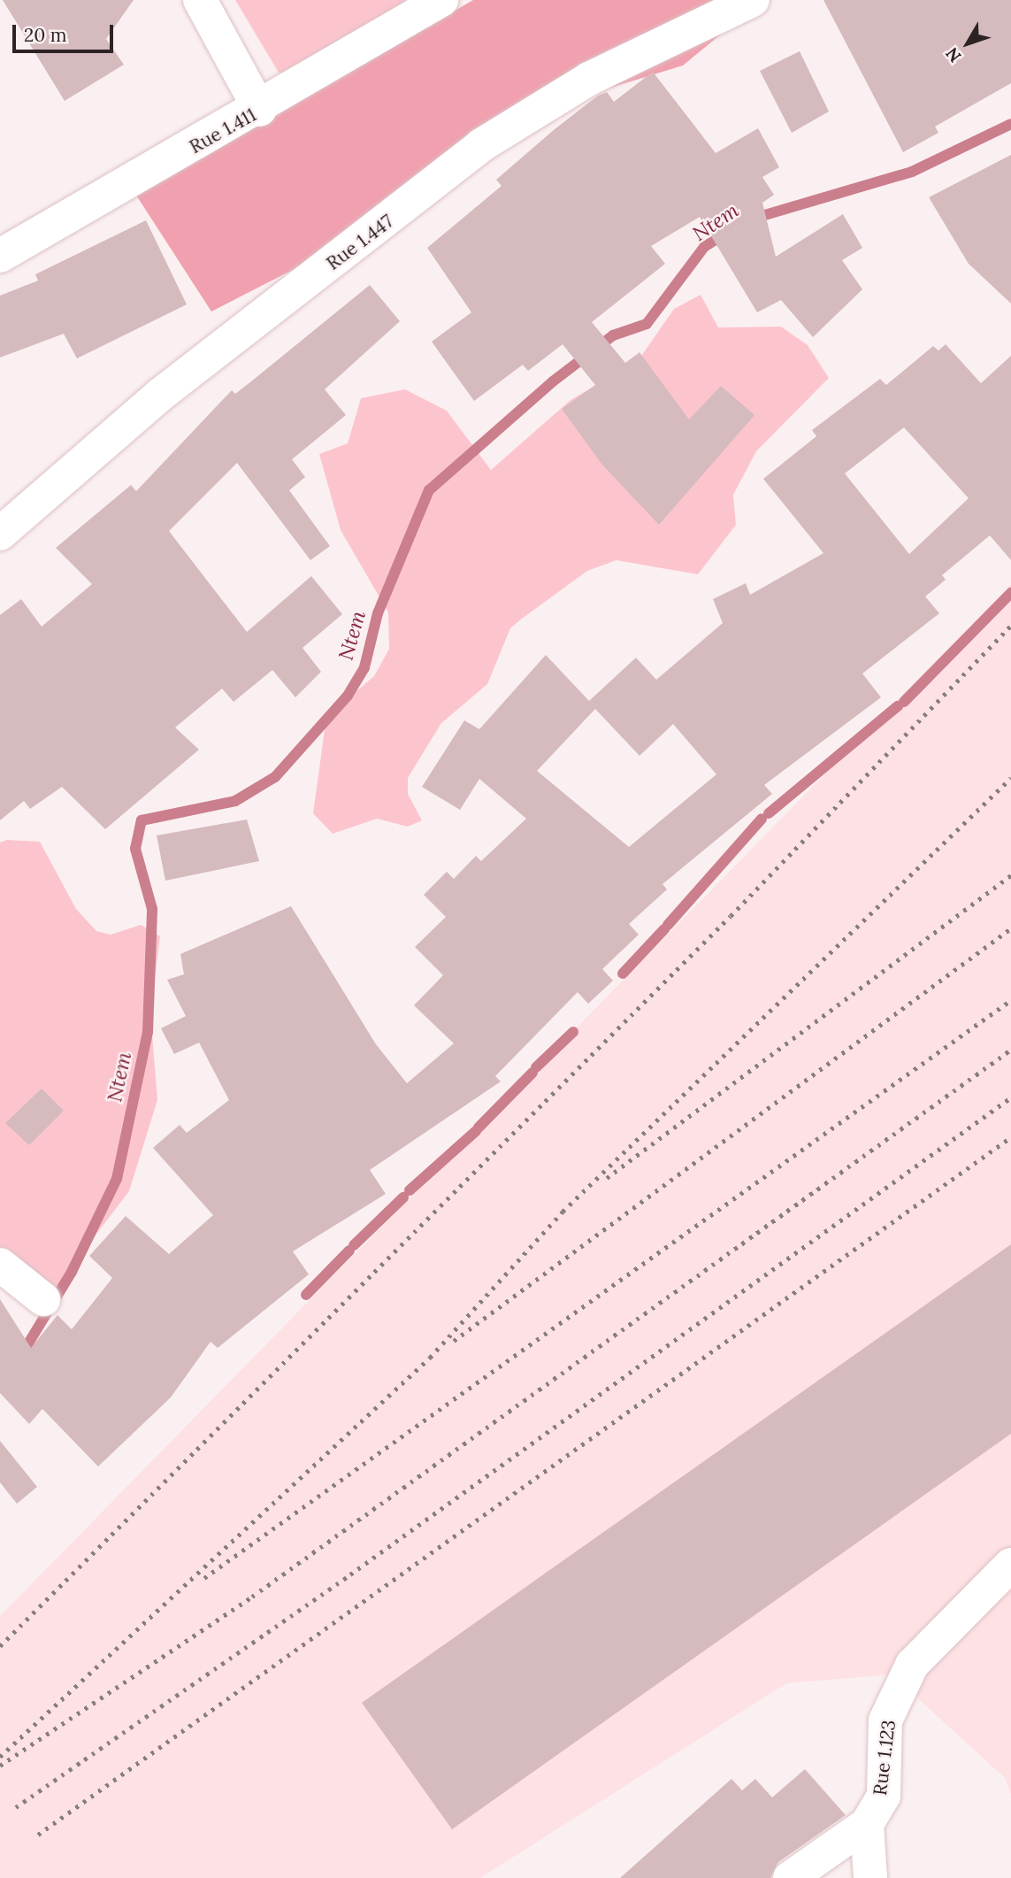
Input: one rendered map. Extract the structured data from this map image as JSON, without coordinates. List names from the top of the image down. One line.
{"streets":{"street":["Rue 1.411","Rue 1.447","Rue 1.123"]},"water":["Ntem"],"scale_bar":"20 m","north":"bottom left"}
